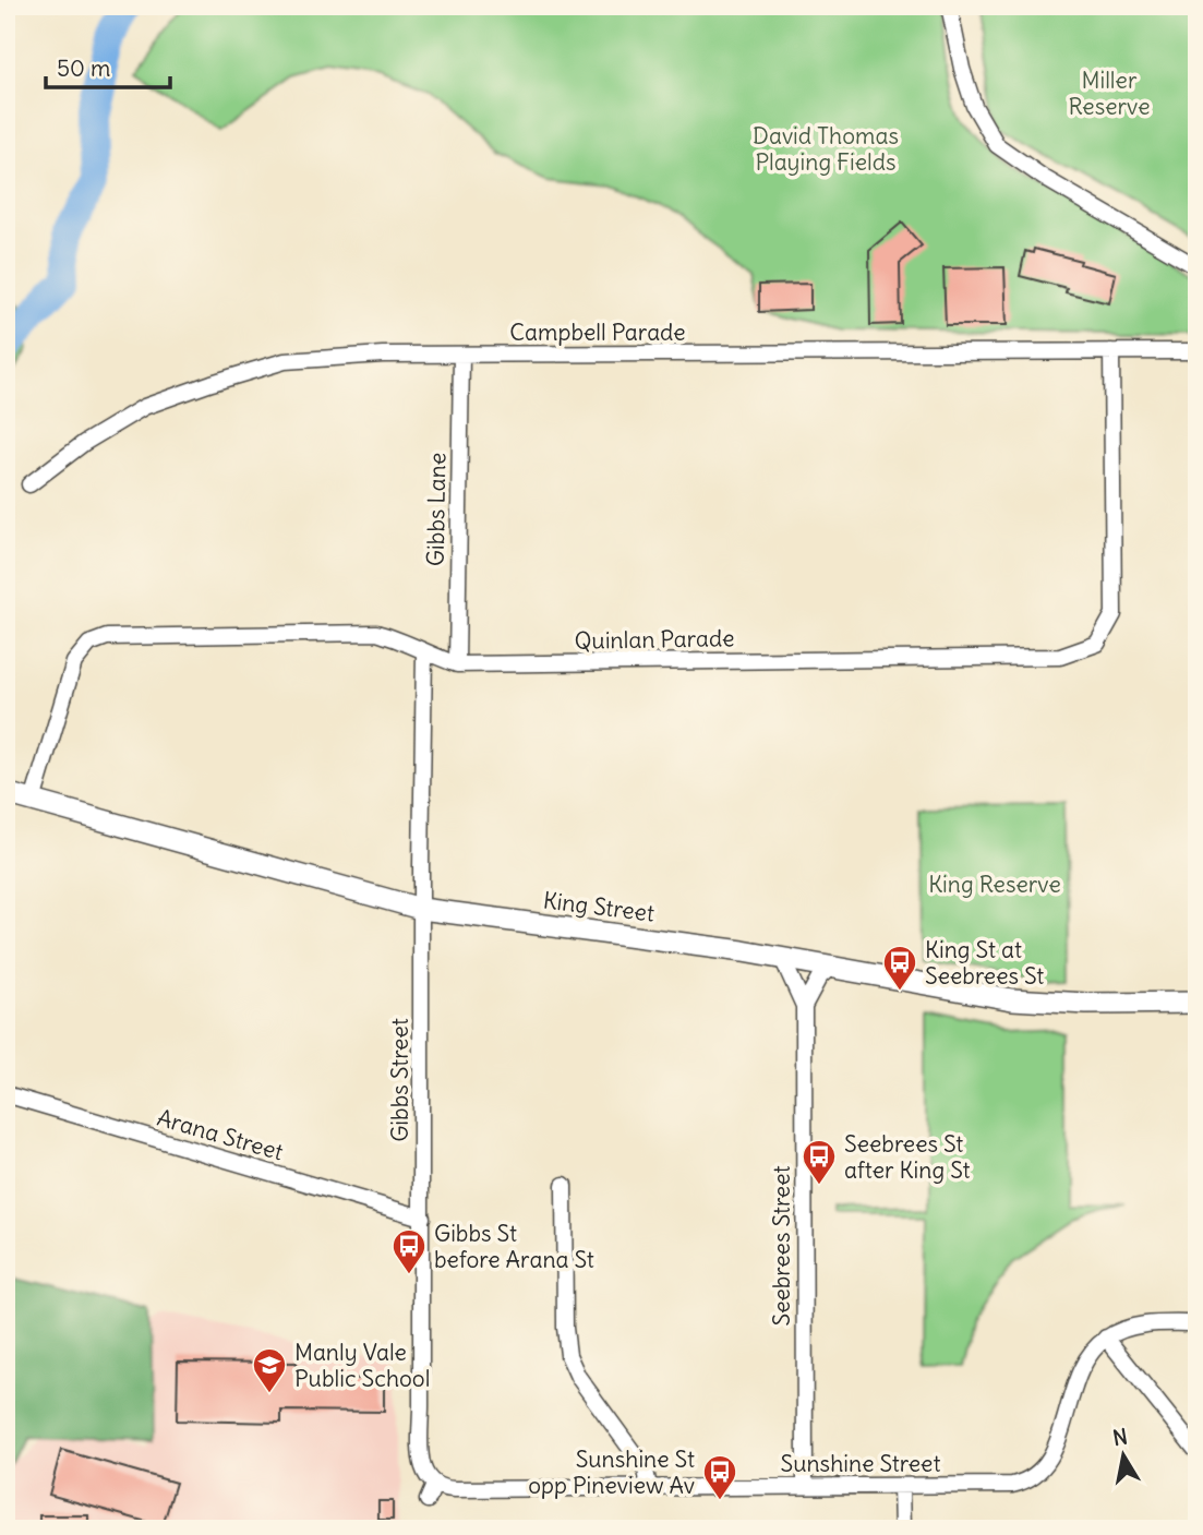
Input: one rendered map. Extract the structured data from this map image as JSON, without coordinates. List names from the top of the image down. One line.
{"streets":{"street":["Campbell Parade","Gibbs Lane","Quinlan Parade","King Street","Gibbs Street","Arana Street","Seebrees Street","Sunshine Street"]},"crossings":[["Campbell Parade","Gibbs Lane"],["Campbell Parade","Quinlan Parade"],["Gibbs Lane","Quinlan Parade"],["Quinlan Parade","King Street"],["Quinlan Parade","Gibbs Street"],["King Street","Gibbs Street"],["King Street","Seebrees Street"],["Gibbs Street","Arana Street"],["Gibbs Street","Sunshine Street"],["Seebrees Street","Sunshine Street"]],"parks":["Miller Reserve","David Thomas Playing Fields","King Reserve"],"places":{"bus stop":["King St at Seebrees St","Seebrees St after King St","Gibbs St before Arana St","Sunshine St opp Pineview Av"],"school or university":["Manly Vale Public School"]},"scale_bar":"50 m","north":"top"}
